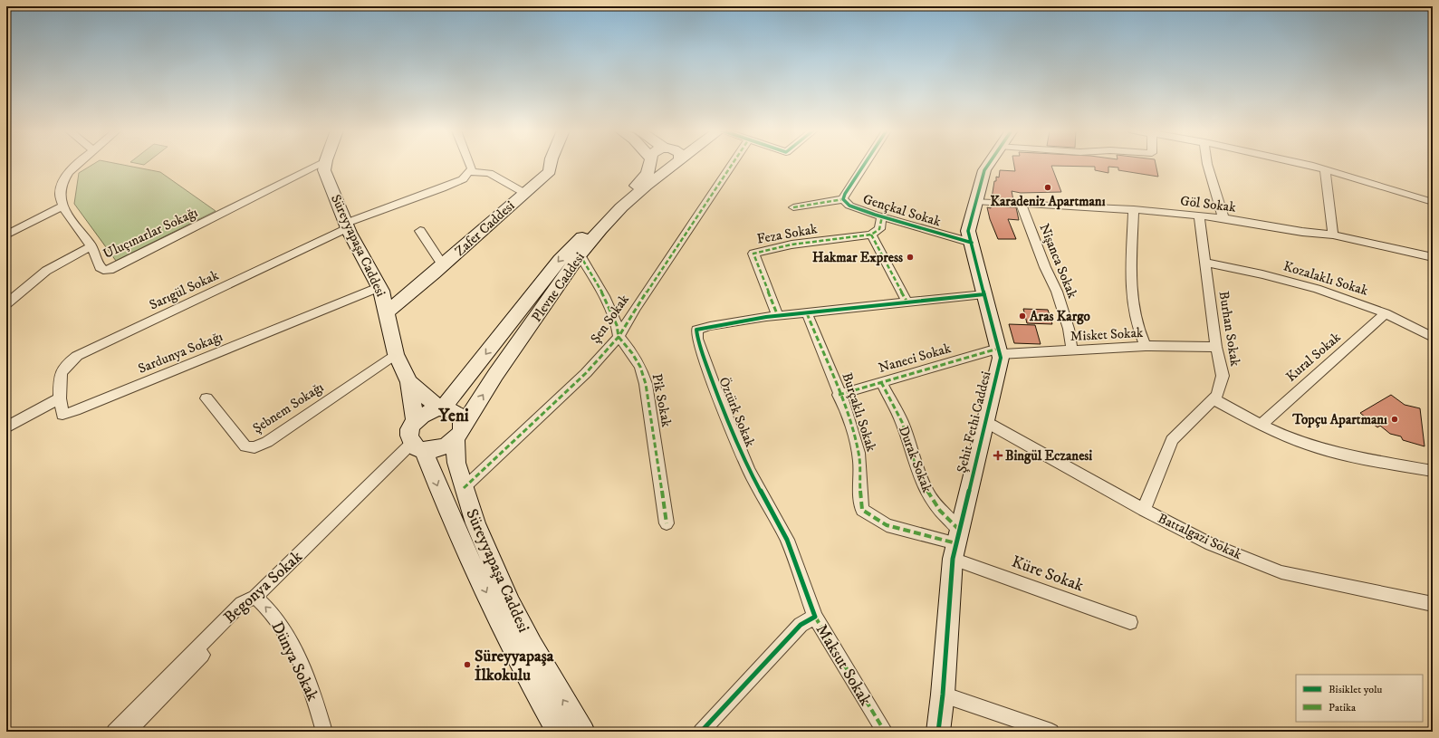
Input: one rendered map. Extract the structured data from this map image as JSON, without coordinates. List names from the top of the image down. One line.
{"streets":{"street":["Göl Sokak","Gençkal Sokak","Zafer Caddesi","Uluçınarlar Sokağı","Feza Sokak","Süreyyapaşa Caddesi","Nişanca Sokak","Kozalaklı Sokak","Plevne Caddesi","Sarıgül Sokak","Şen Sokak","Burhan Sokak","Misket Sokak","Sardunya Sokağı","Kural Sokak","Naneci Sokak","Pik Sokak","Şebnem Sokağı","Öztürk Sokak","Burçaklı Sokak","Şehit Fethi Caddesi","Durak Sokak","Battalgazi Sokak","Küre Sokak","Begonya Sokak","Dünya Sokak","Maksut Sokak"]},"crossings":[["Göl Sokak","Nişanca Sokak"],["Göl Sokak","Burhan Sokak"],["Göl Sokak","Şehit Fethi Caddesi"],["Gençkal Sokak","Şehit Fethi Caddesi"],["Zafer Caddesi","Süreyyapaşa Caddesi"],["Feza Sokak","Öztürk Sokak"],["Süreyyapaşa Caddesi","Plevne Caddesi"],["Süreyyapaşa Caddesi","Sarıgül Sokak"],["Süreyyapaşa Caddesi","Şen Sokak"],["Süreyyapaşa Caddesi","Sardunya Sokağı"],["Süreyyapaşa Caddesi","Şebnem Sokağı"],["Süreyyapaşa Caddesi","Begonya Sokak"],["Nişanca Sokak","Misket Sokak"],["Kozalaklı Sokak","Burhan Sokak"],["Kozalaklı Sokak","Kural Sokak"],["Plevne Caddesi","Pik Sokak"],["Plevne Caddesi","Begonya Sokak"],["Sarıgül Sokak","Sardunya Sokağı"],["Şen Sokak","Pik Sokak"],["Burhan Sokak","Misket Sokak"],["Burhan Sokak","Battalgazi Sokak"],["Misket Sokak","Naneci Sokak"],["Misket Sokak","Şehit Fethi Caddesi"],["Naneci Sokak","Burçaklı Sokak"],["Naneci Sokak","Şehit Fethi Caddesi"],["Naneci Sokak","Durak Sokak"],["Öztürk Sokak","Burçaklı Sokak"],["Öztürk Sokak","Şehit Fethi Caddesi"],["Öztürk Sokak","Maksut Sokak"],["Burçaklı Sokak","Şehit Fethi Caddesi"],["Burçaklı Sokak","Durak Sokak"],["Burçaklı Sokak","Küre Sokak"],["Şehit Fethi Caddesi","Durak Sokak"],["Şehit Fethi Caddesi","Battalgazi Sokak"],["Şehit Fethi Caddesi","Küre Sokak"],["Durak Sokak","Küre Sokak"],["Begonya Sokak","Dünya Sokak"]],"one_way":["Dünya Sokak"],"districts":["Yeni"],"places":{"other":["Karadeniz Apartmanı","Hakmar Express","Aras Kargo","Topçu Apartmanı","Süreyyapaşa İlkokulu"],"health":["Bingül Eczanesi"]},"legend":["Bisiklet yolu","Patika"]}
